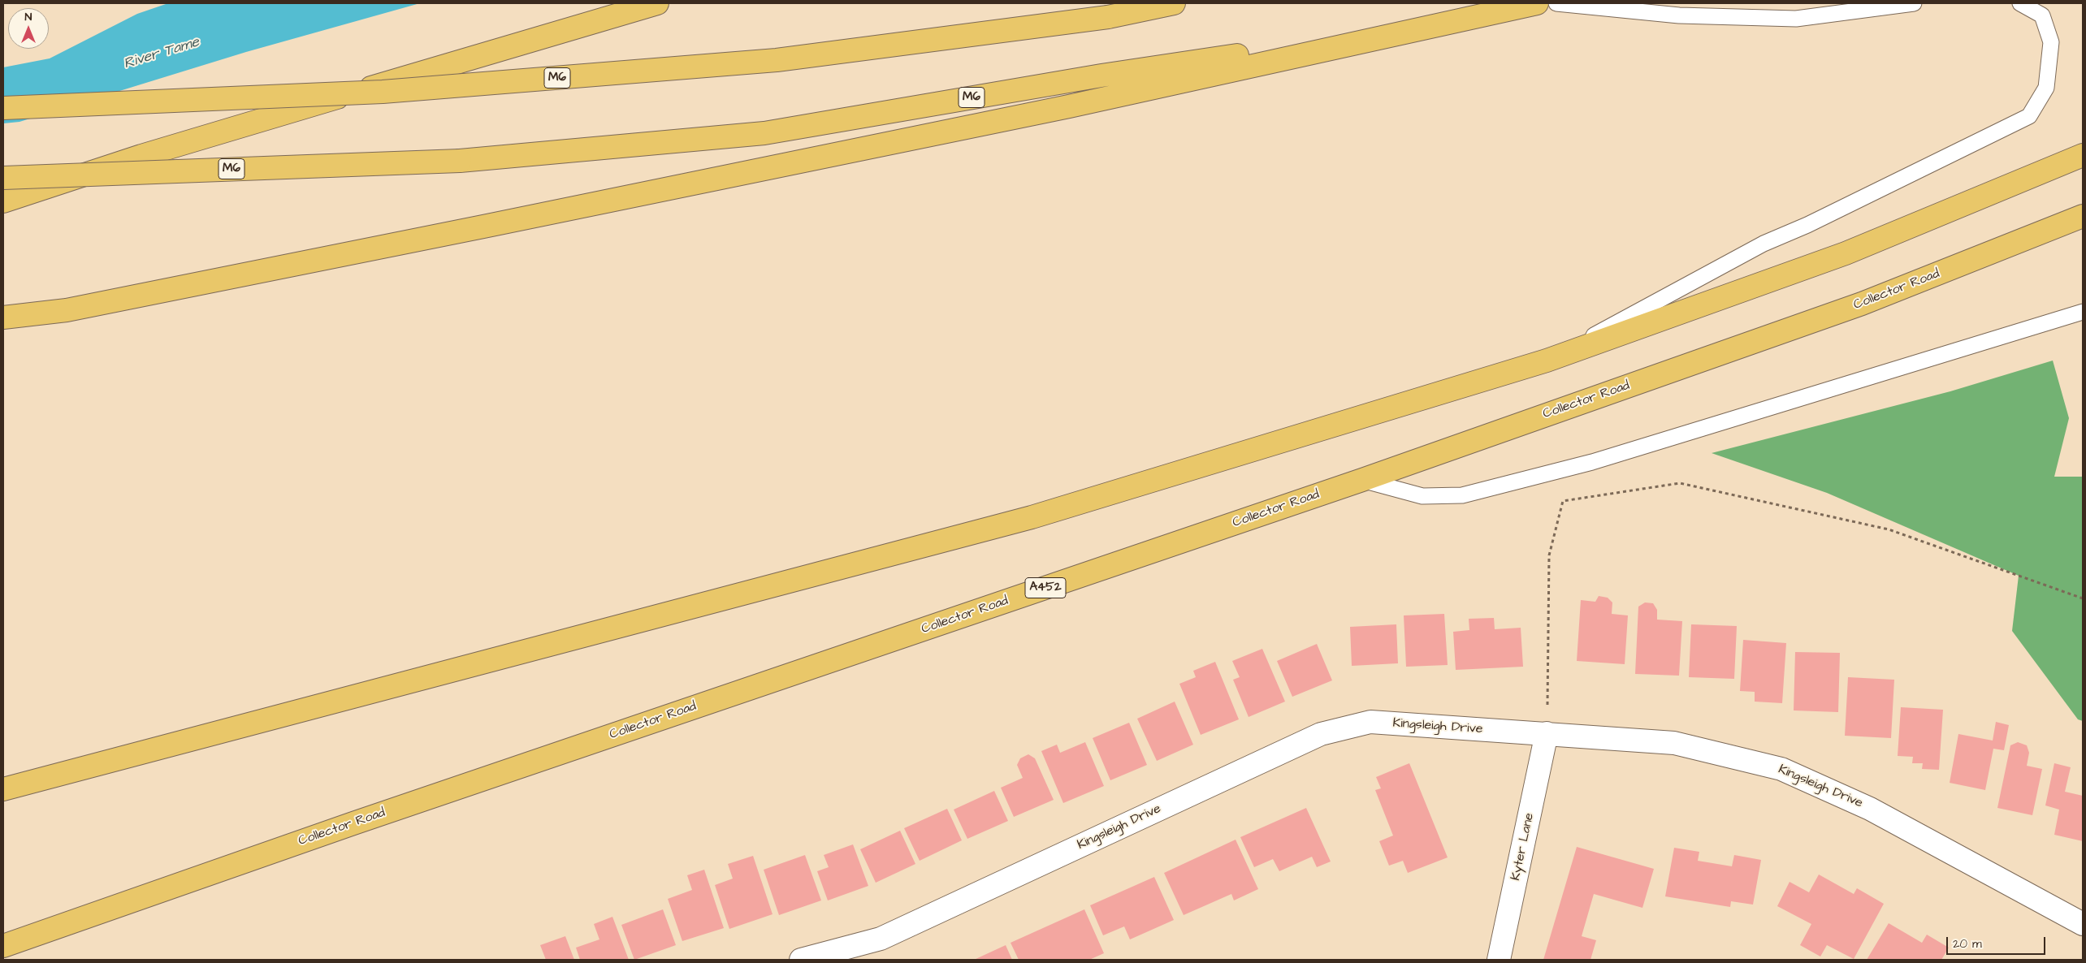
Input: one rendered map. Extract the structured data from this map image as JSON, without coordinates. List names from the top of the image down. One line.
{"streets":{"highway":["M6","Collector Road","A452"],"street":["Kingsleigh Drive","Kyter Lane"]},"crossings":[["Kingsleigh Drive","Kyter Lane"]],"water":["River Tame"],"scale_bar":"20 m","north":"top"}
